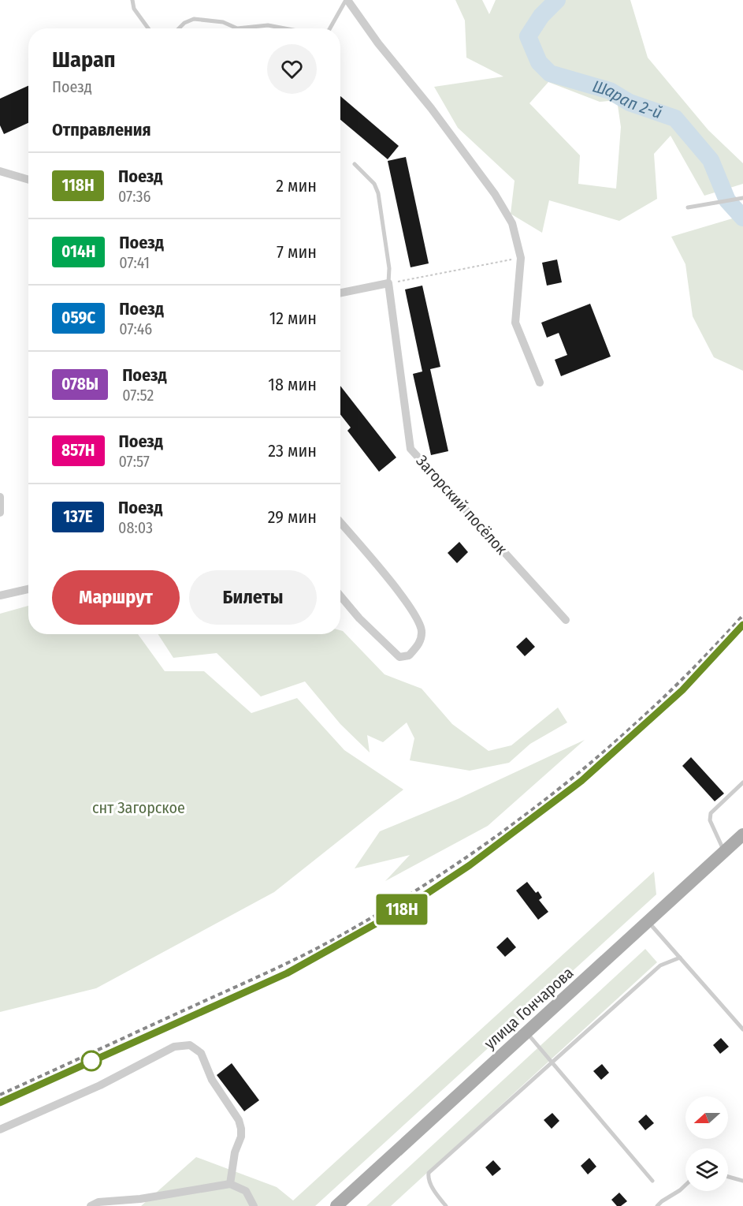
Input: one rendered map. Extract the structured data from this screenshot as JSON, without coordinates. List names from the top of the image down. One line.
{"streets":{"main road":["улица Гончарова"],"street":["Загорский посёлок"]},"water":["Шарап 2-й"],"parks":["снт Загорское"],"north":"left","page":{"on_map":"118Н","heading":[["Шарап","Поезд"],"Отправления"],"list":[{"mark":"118Н","name":"Поезд","note":"07:36","value":"2 мин"},{"mark":"014Н","name":"Поезд","note":"07:41","value":"7 мин"},{"mark":"059С","name":"Поезд","note":"07:46","value":"12 мин"},{"mark":"078Ы","name":"Поезд","note":"07:52","value":"18 мин"},{"mark":"857Н","name":"Поезд","note":"07:57","value":"23 мин"},{"mark":"137Е","name":"Поезд","note":"08:03","value":"29 мин"}],"buttons":["Маршрут","Билеты"]}}
